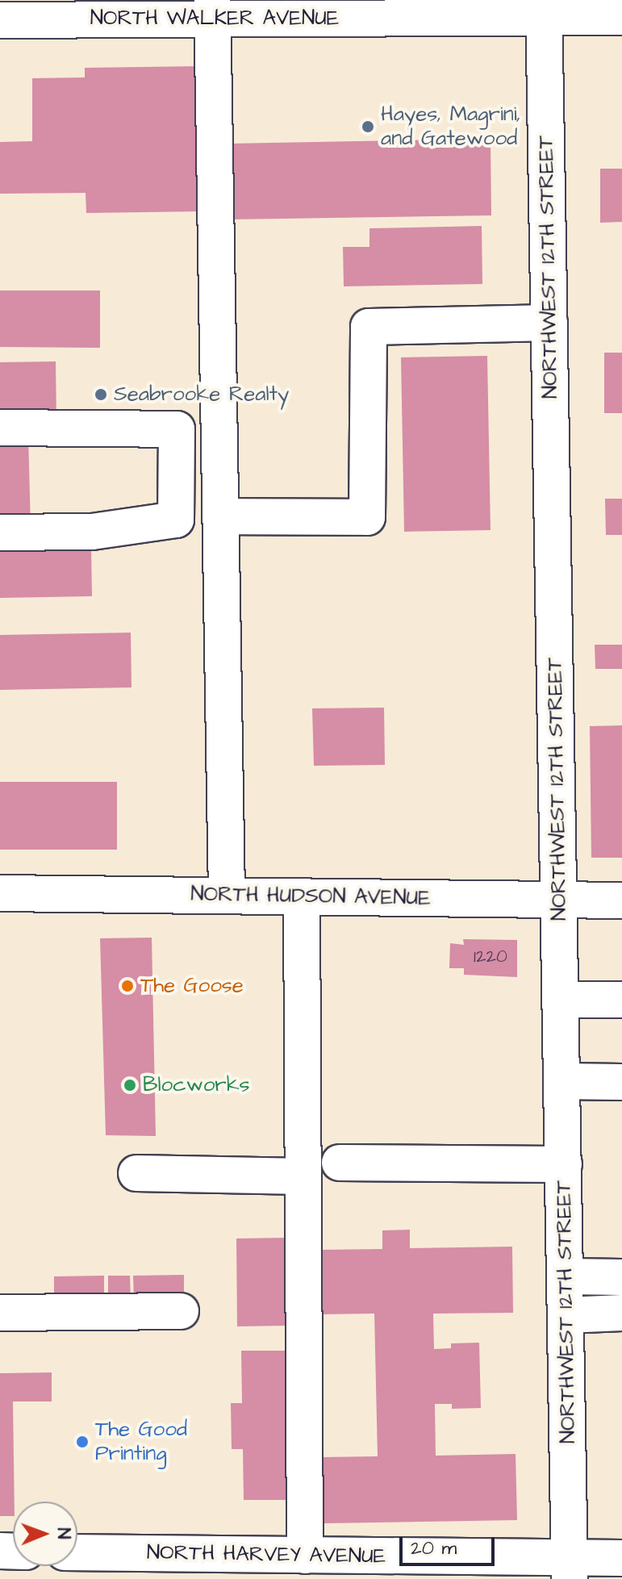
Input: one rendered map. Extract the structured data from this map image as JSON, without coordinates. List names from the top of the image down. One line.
{"streets":{"street":["NORTH WALKER AVENUE","NORTHWEST 12TH STREET","NORTH HUDSON AVENUE","NORTH HARVEY AVENUE"]},"crossings":[["NORTH WALKER AVENUE","NORTHWEST 12TH STREET"],["NORTHWEST 12TH STREET","NORTH HUDSON AVENUE"],["NORTHWEST 12TH STREET","NORTH HARVEY AVENUE"]],"places":["Hayes, Magrini, and Gatewood","Seabrooke Realty","The Goose","Blocworks","The Good Printing"],"house_numbers":["1220"],"scale_bar":"20 m","north":"right"}
